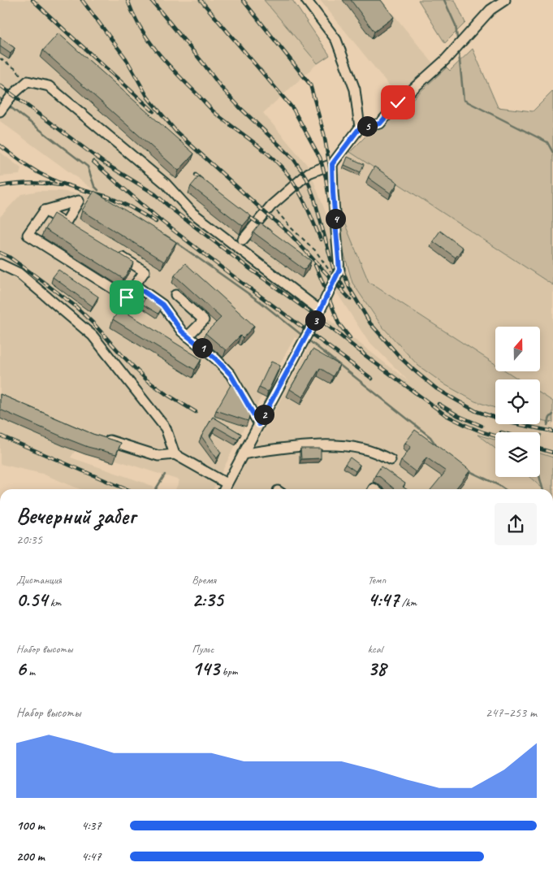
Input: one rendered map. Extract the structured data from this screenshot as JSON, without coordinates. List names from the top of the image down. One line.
{"north":"top","page":{"pins":["5","4","3","1","2"],"heading":["Вечерний забег","20:35"],"stats":[["Дистанция","0.54 km"],["Время","2:35"],["Темп","4:47 /km"],["Набор высоты","6 m"],["Пульс","143 bpm"],["kcal","38"]],"chart":["Набор высоты","247–253 m"],"list":[{"name":"100 m","note":"4:37"},{"name":"200 m","note":"4:47"}]}}
